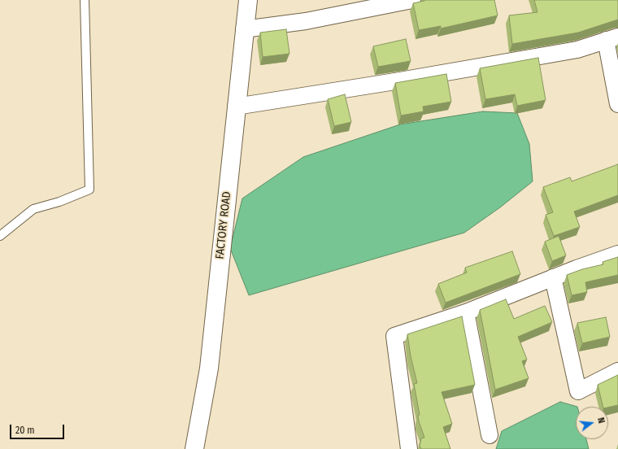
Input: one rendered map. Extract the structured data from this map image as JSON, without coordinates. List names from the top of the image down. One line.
{"streets":{"street":["FACTORY ROAD"]},"scale_bar":"20 m","north":"right"}
